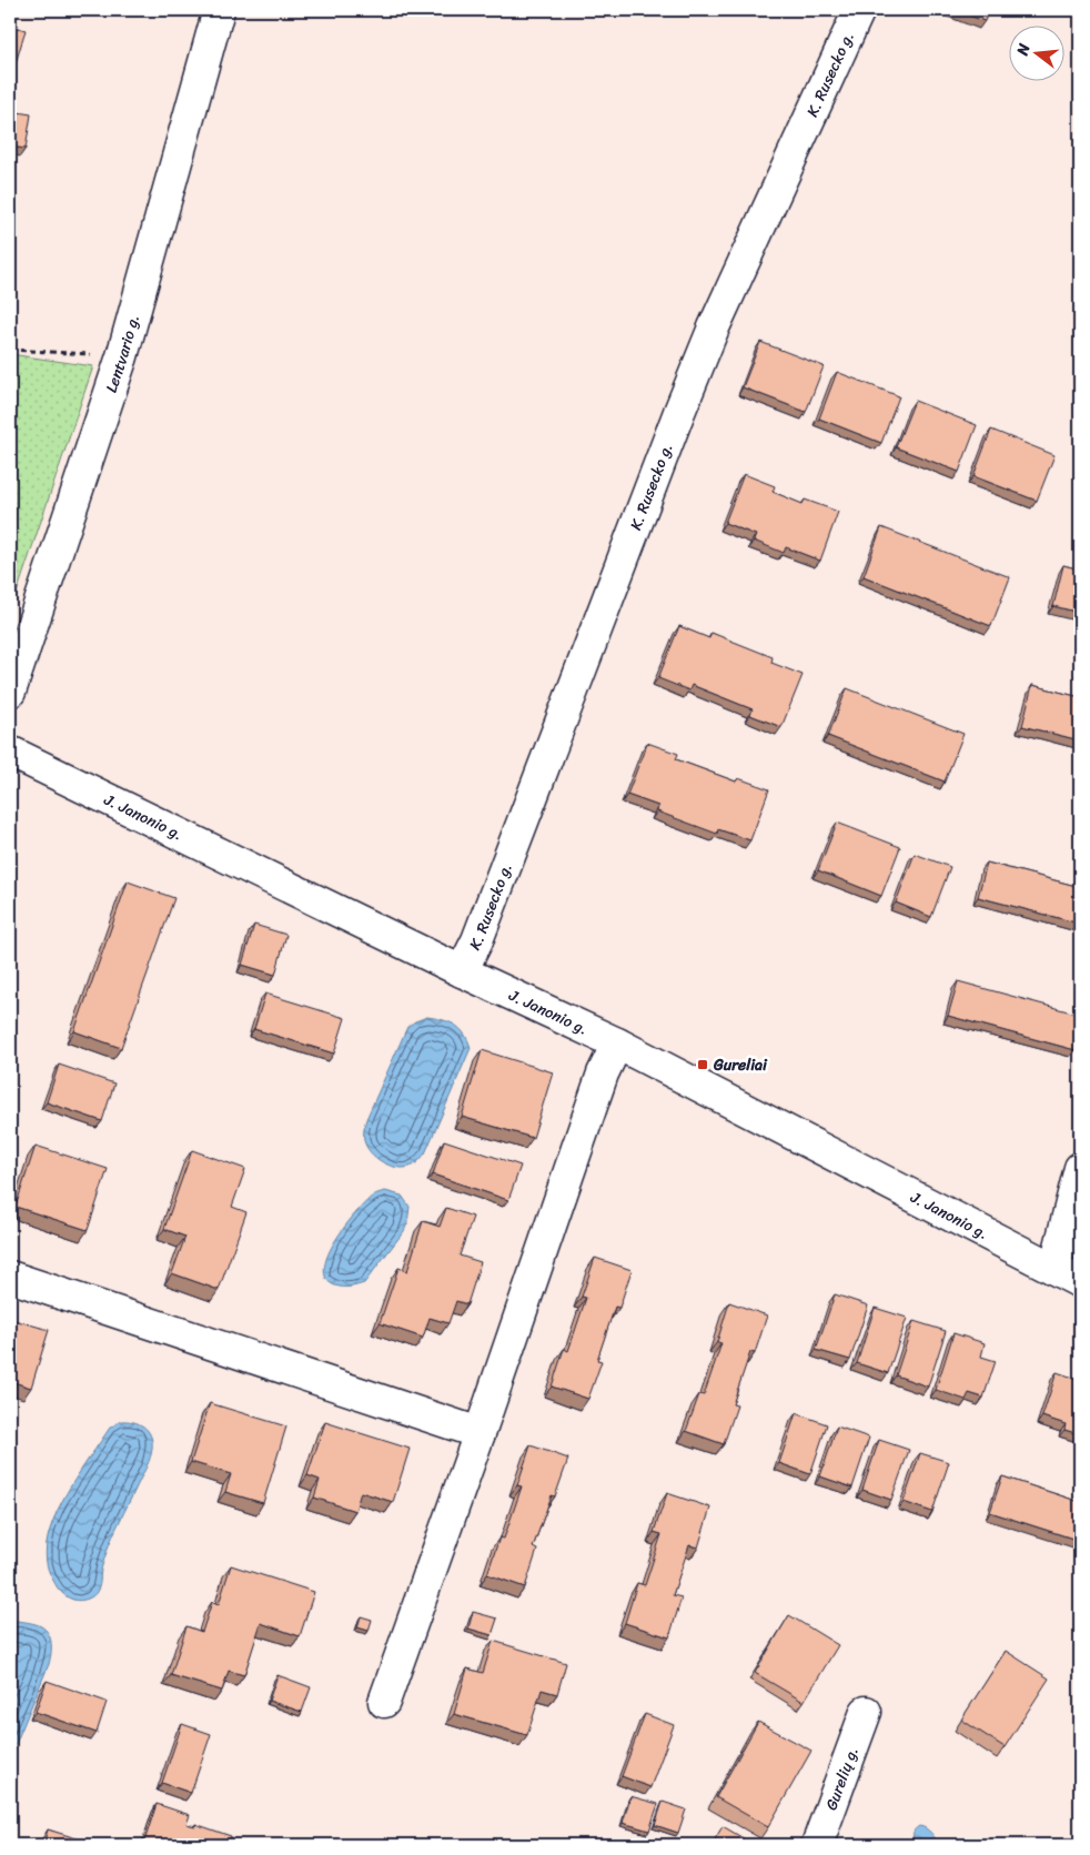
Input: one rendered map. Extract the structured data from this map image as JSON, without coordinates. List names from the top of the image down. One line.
{"streets":{"street":["K. Rusecko g.","Lentvario g.","J. Janonio g.","Gurelių g."]},"crossings":[["K. Rusecko g.","J. Janonio g."]],"places":{"transit":["Gureliai"]},"north":"left"}
